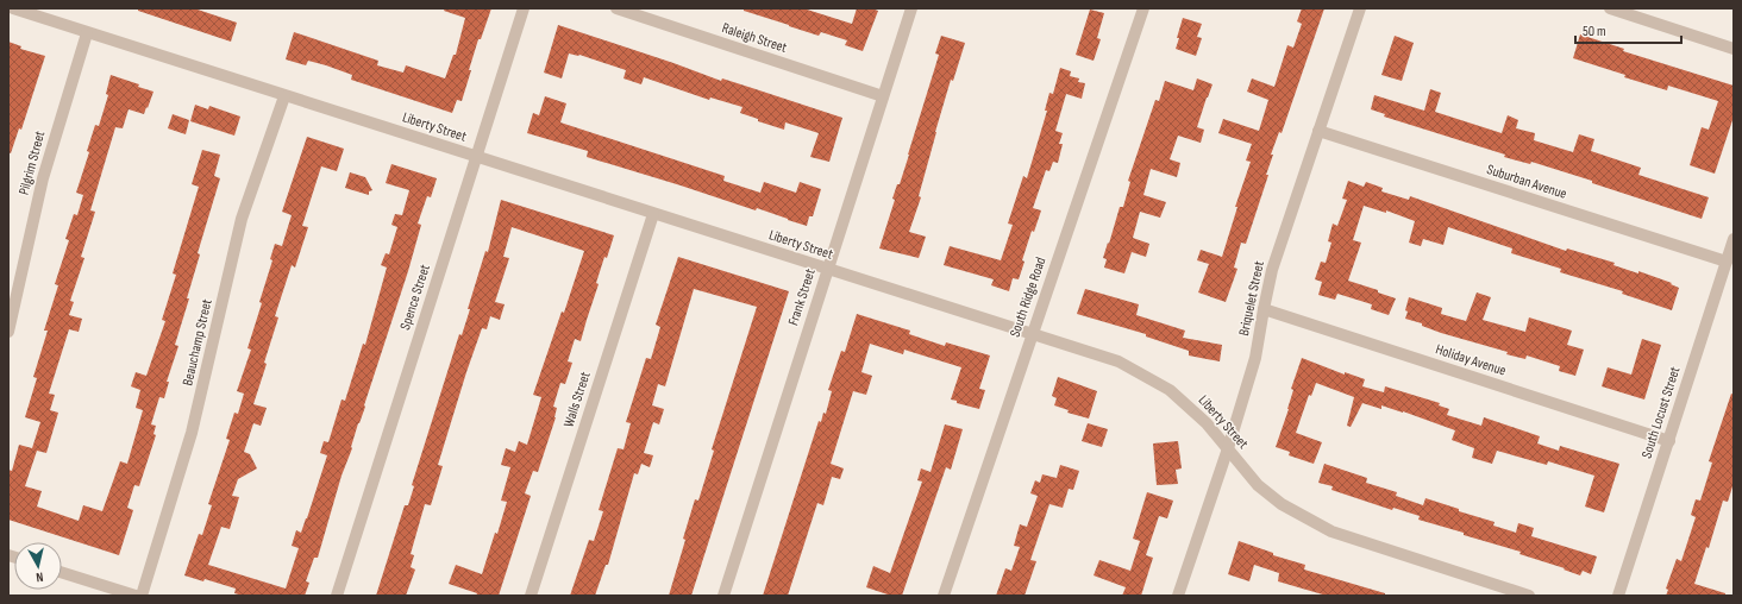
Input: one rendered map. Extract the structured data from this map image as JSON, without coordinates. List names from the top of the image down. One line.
{"streets":{"street":["Raleigh Street","Liberty Street","Pilgrim Street","Suburban Avenue","Spence Street","Frank Street","South Ridge Road","Briquelet Street","Beauchamp Street","Holiday Avenue","Walls Street","South Locust Street"]},"crossings":[["Raleigh Street","Frank Street"],["Liberty Street","Pilgrim Street"],["Liberty Street","Spence Street"],["Liberty Street","Frank Street"],["Liberty Street","South Ridge Road"],["Liberty Street","Briquelet Street"],["Liberty Street","Beauchamp Street"],["Liberty Street","Walls Street"],["Suburban Avenue","Briquelet Street"],["Suburban Avenue","South Locust Street"],["Briquelet Street","Holiday Avenue"],["Holiday Avenue","South Locust Street"]],"scale_bar":"50 m","north":"bottom"}
